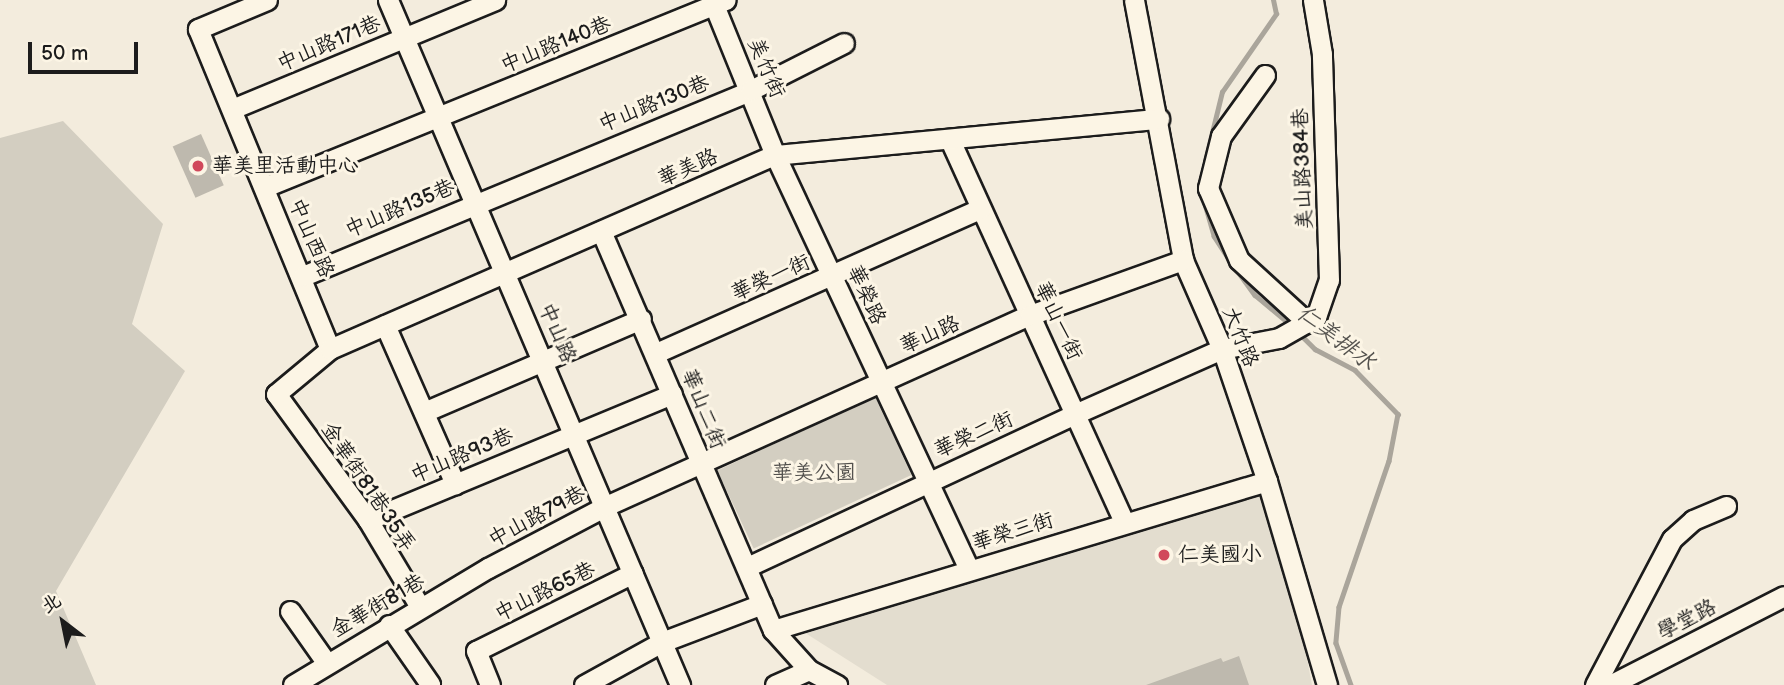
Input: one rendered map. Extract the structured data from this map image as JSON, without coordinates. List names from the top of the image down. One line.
{"streets":{"street":["中山路171巷","中山路140巷","美竹街","中山路130巷","華美路","美山路384巷","中山路135巷","中山西路","華榮一街","華榮路","華山一街","中山路","華山路","大竹路","華山二街","華榮二街","中山路93巷","金華街81巷35弄","中山路79巷","華榮三街","中山路65巷","金華街81巷","學堂路"]},"crossings":[["中山路171巷","中山西路"],["中山路171巷","中山路"],["中山路140巷","美竹街"],["中山路140巷","中山西路"],["中山路140巷","中山路"],["美竹街","中山路130巷"],["美竹街","華美路"],["美竹街","華榮路"],["中山路130巷","中山路135巷"],["中山路130巷","中山路"],["華美路","中山西路"],["華美路","華榮路"],["華美路","華山一街"],["華美路","中山路"],["華美路","大竹路"],["華美路","華山二街"],["華美路","金華街81巷35弄"],["美山路384巷","華榮二街"],["中山路135巷","中山西路"],["中山路135巷","中山路"],["華榮一街","華榮路"],["華榮一街","華山一街"],["華榮一街","華山二街"],["華榮路","華山路"],["華榮路","華榮二街"],["華榮路","華榮三街"],["華山一街","華山路"],["華山一街","華榮二街"],["華山一街","華榮三街"],["中山路","中山路93巷"],["中山路","中山路79巷"],["中山路","中山路65巷"],["華山路","大竹路"],["華山路","華山二街"],["華山路","中山路79巷"],["大竹路","華榮二街"],["大竹路","華榮三街"],["華山二街","華榮二街"],["華山二街","中山路93巷"],["華山二街","中山路79巷"],["華山二街","華榮三街"],["中山路93巷","金華街81巷35弄"],["金華街81巷35弄","金華街81巷"],["中山路79巷","金華街81巷"]],"water":["仁美排水"],"parks":["華美公園"],"places":["華美里活動中心","仁美國小"],"scale_bar":"50 m","north":"top left"}
